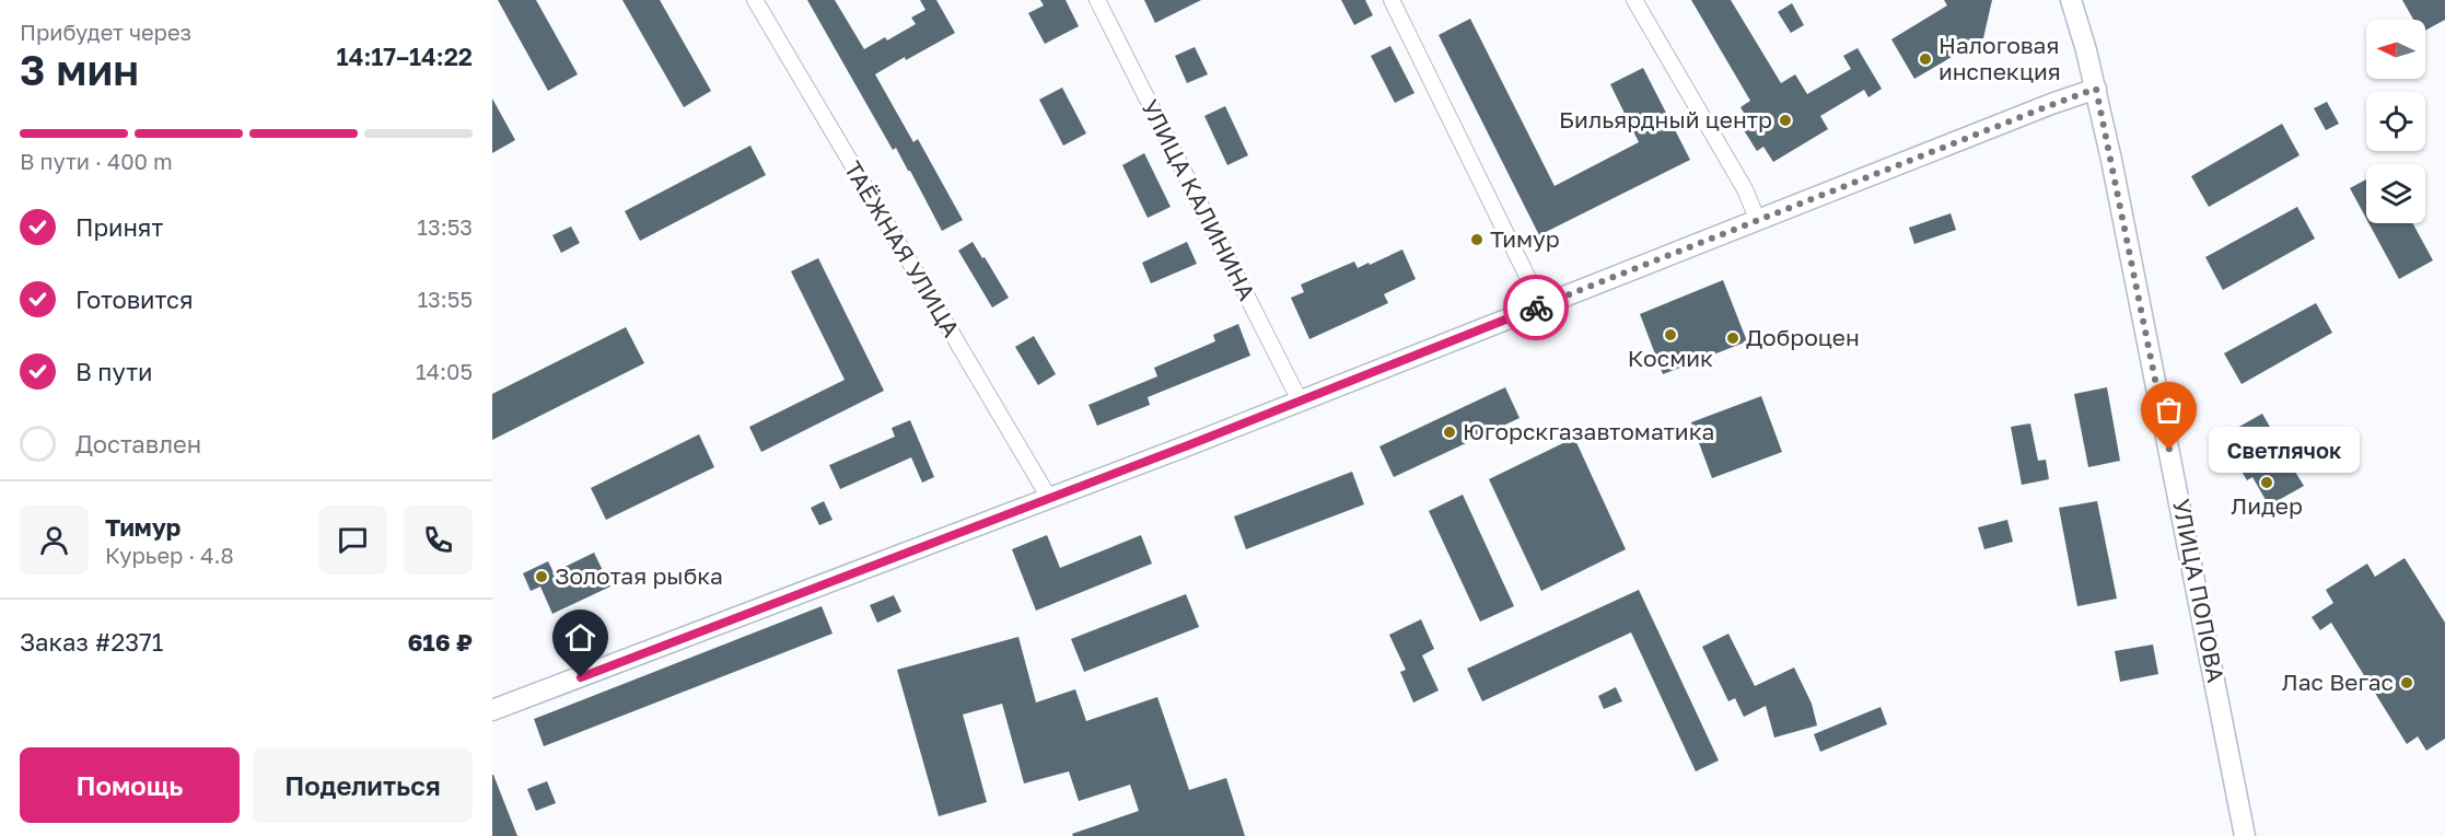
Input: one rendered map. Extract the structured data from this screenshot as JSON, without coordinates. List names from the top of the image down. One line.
{"streets":{"street":["УЛИЦА КАЛИНИНА","ТАЁЖНАЯ УЛИЦА","УЛИЦА ПОПОВА"]},"places":["Налоговая инспекция","Бильярдный центр","Тимур","Космик","Доброцен","Югорскгазавтоматика","Светлячок","Лидер","Золотая рыбка","Лас Вегас"],"north":"left","page":{"heading":["3 мин","Прибудет через","14:17–14:22"],"panel":["Тимур","Курьер · 4.8","Заказ #2371","616 ₽"],"bar":"В пути · 400 m","list":[["Принят","13:53"],["Готовится","13:55"],["В пути","14:05"],"Доставлен"],"bubble":"Светлячок","buttons":["Помощь","Поделиться"]}}
